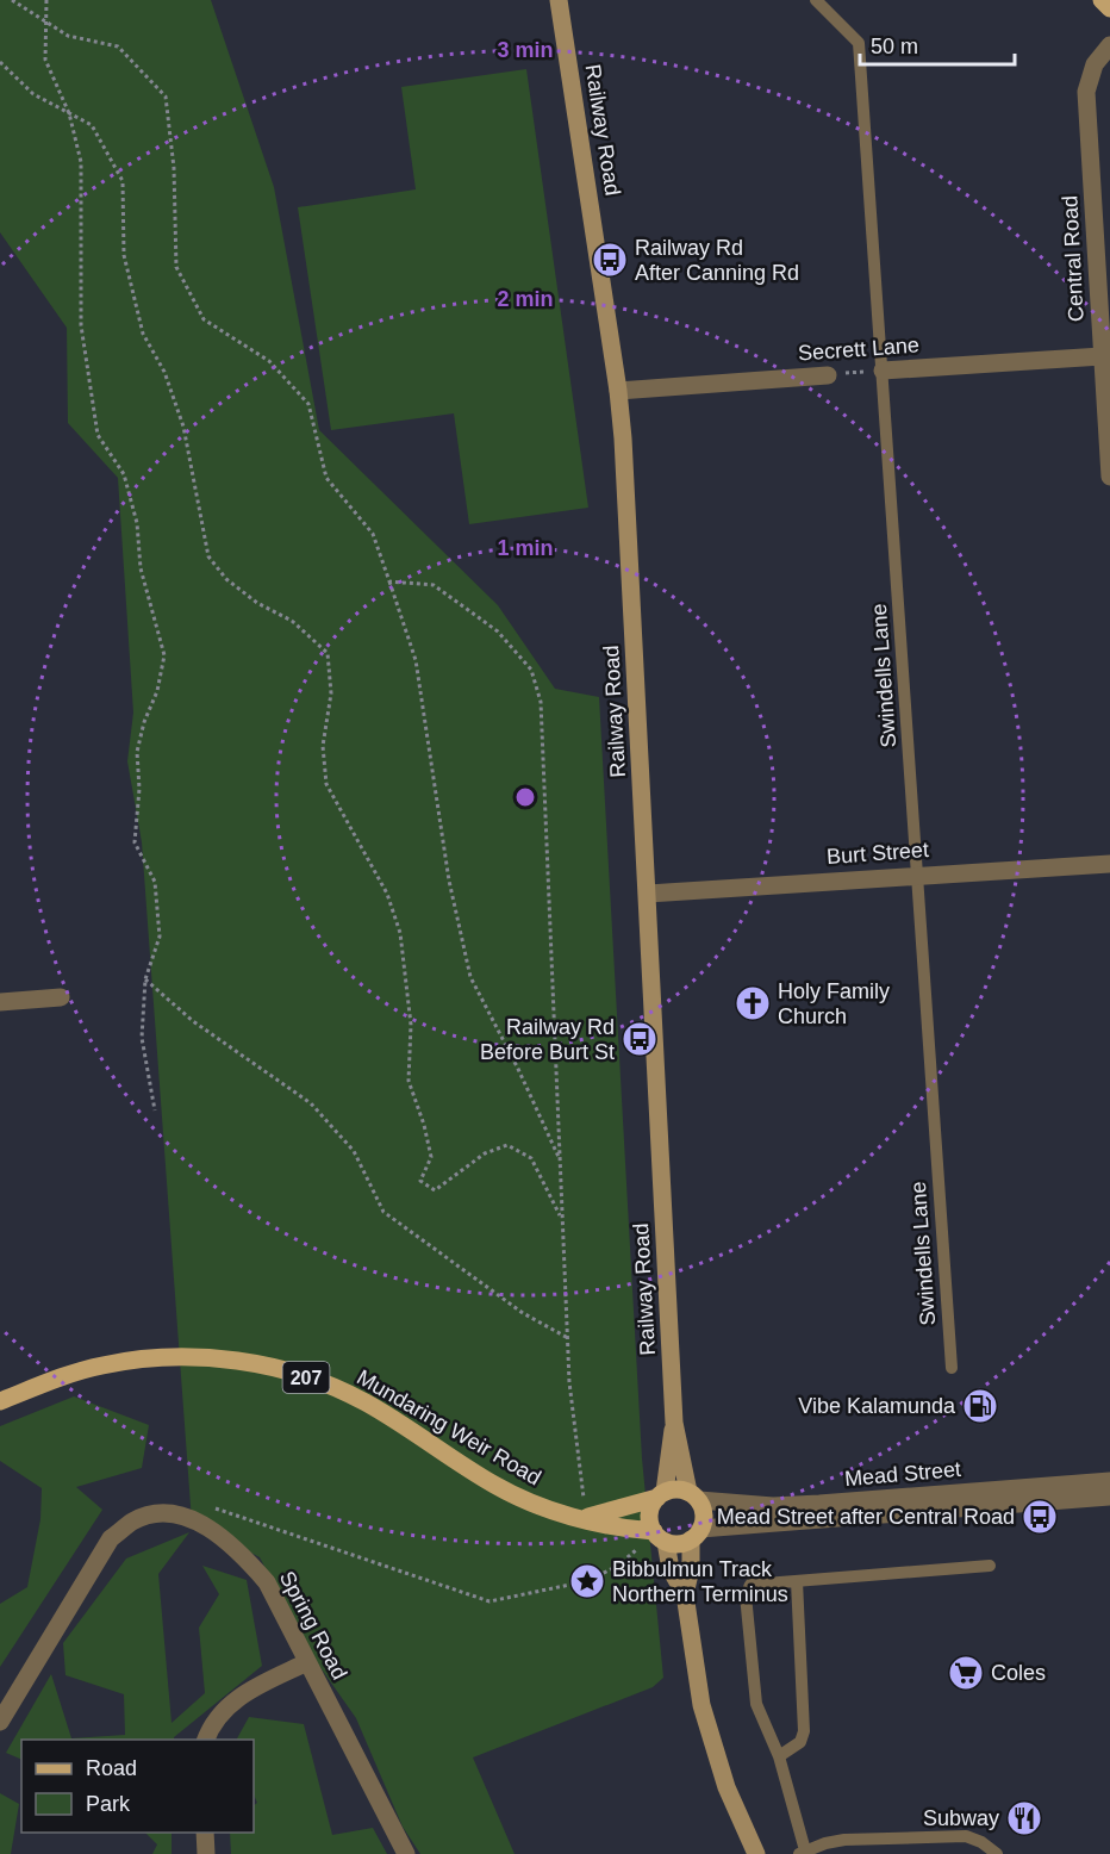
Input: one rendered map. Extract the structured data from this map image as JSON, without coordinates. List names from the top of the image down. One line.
{"streets":{"main road":["207","Mundaring Weir Road"],"street":["Railway Road","Central Road","Secrett Lane","Burt Street","Mead Street","Spring Road"],"lane":["Swindells Lane"]},"crossings":[["Railway Road","Secrett Lane"],["Railway Road","Burt Street"],["Railway Road","207"],["Railway Road","Mundaring Weir Road"],["Railway Road","Mead Street"],["Central Road","Secrett Lane"],["Secrett Lane","Swindells Lane"],["Swindells Lane","Burt Street"],["207","Mundaring Weir Road"],["207","Mead Street"],["Mundaring Weir Road","Mead Street"]],"places":{"bus stop":["Railway Rd After Canning Rd","Railway Rd Before Burt St","Mead Street after Central Road"],"church":["Holy Family Church"],"fuel station":["Vibe Kalamunda"],"place":["Bibbulmun Track Northern Terminus"],"supermarket":["Coles"],"restaurant":["Subway"]},"legend":["Road","Park"],"scale_bar":"50 m","rings":["3 min","2 min","1 min"]}
